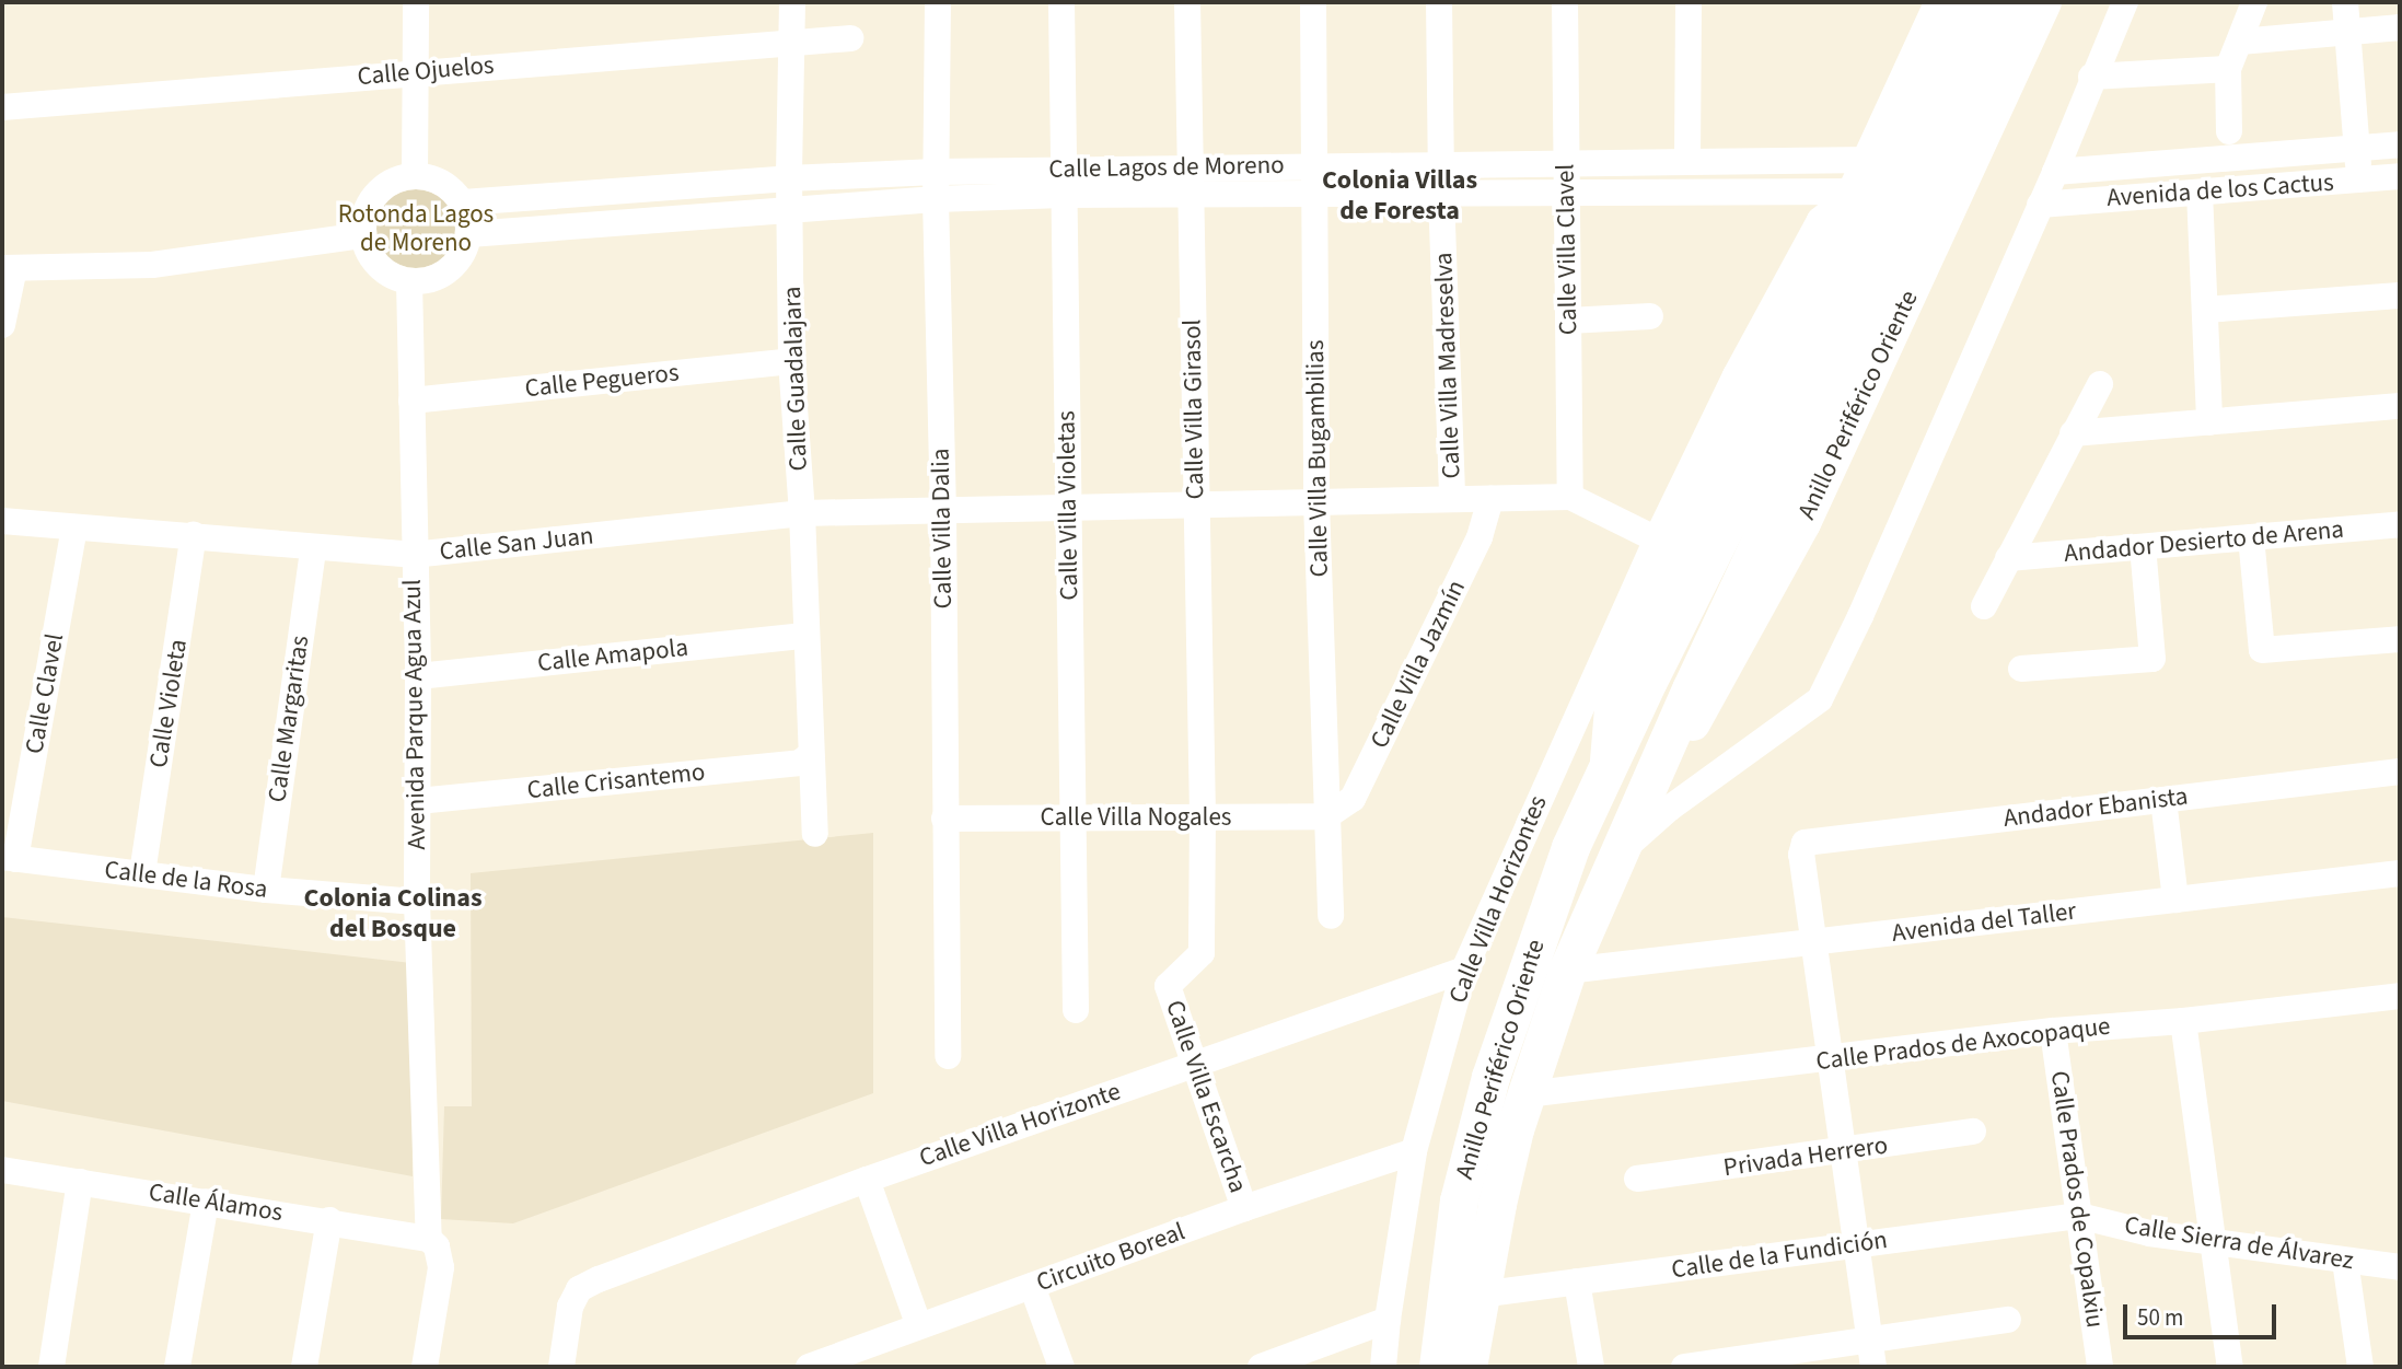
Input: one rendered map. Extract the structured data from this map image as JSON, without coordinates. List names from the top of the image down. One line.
{"streets":{"highway":["Anillo Periférico Oriente"],"street":["Calle Ojuelos","Calle Lagos de Moreno","Avenida de los Cactus","Calle Villa Clavel","Calle Villa Madreselva","Calle Guadalajara","Calle Pegueros","Calle Villa Girasol","Calle Villa Bugambilias","Calle Villa Violetas","Calle Villa Dalia","Andador Desierto de Arena","Calle San Juan","Calle Amapola","Calle Villa Jazmín","Calle Clavel","Calle Violeta","Avenida Parque Agua Azul","Calle Margaritas","Calle Crisantemo","Andador Ebanista","Calle Villa Nogales","Calle de la Rosa","Calle Villa Horizontes","Avenida del Taller","Calle Prados de Axocopaque","Calle Villa Escarcha","Calle Villa Horizonte","Privada Herrero","Calle Prados de Copalxiu","Calle Álamos","Calle Sierra de Álvarez","Calle de la Fundición","Circuito Boreal"]},"crossings":[["Calle Ojuelos","Calle Guadalajara"],["Calle Lagos de Moreno","Calle Villa Clavel"],["Calle Lagos de Moreno","Calle Villa Madreselva"],["Calle Lagos de Moreno","Calle Guadalajara"],["Calle Lagos de Moreno","Anillo Periférico Oriente"],["Calle Lagos de Moreno","Calle Villa Girasol"],["Calle Lagos de Moreno","Calle Villa Bugambilias"],["Calle Lagos de Moreno","Calle Villa Violetas"],["Calle Lagos de Moreno","Calle Villa Dalia"],["Calle Lagos de Moreno","Avenida Parque Agua Azul"],["Calle Lagos de Moreno","Calle Villa Horizontes"],["Avenida de los Cactus","Anillo Periférico Oriente"],["Calle Villa Clavel","Calle San Juan"],["Calle Villa Madreselva","Calle San Juan"],["Calle Guadalajara","Calle Pegueros"],["Calle Guadalajara","Calle San Juan"],["Calle Guadalajara","Calle Amapola"],["Calle Guadalajara","Calle Crisantemo"],["Calle Pegueros","Avenida Parque Agua Azul"],["Anillo Periférico Oriente","Calle Villa Horizontes"],["Anillo Periférico Oriente","Avenida del Taller"],["Anillo Periférico Oriente","Calle Prados de Axocopaque"],["Anillo Periférico Oriente","Calle de la Fundición"],["Calle Villa Girasol","Calle San Juan"],["Calle Villa Girasol","Calle Villa Nogales"],["Calle Villa Girasol","Calle Villa Escarcha"],["Calle Villa Bugambilias","Calle San Juan"],["Calle Villa Bugambilias","Calle Villa Jazmín"],["Calle Villa Bugambilias","Calle Villa Nogales"],["Calle Villa Violetas","Calle San Juan"],["Calle Villa Violetas","Calle Villa Nogales"],["Calle Villa Dalia","Calle San Juan"],["Calle Villa Dalia","Calle Villa Nogales"],["Calle San Juan","Calle Villa Jazmín"],["Calle San Juan","Calle Clavel"],["Calle San Juan","Calle Violeta"],["Calle San Juan","Avenida Parque Agua Azul"],["Calle San Juan","Calle Margaritas"],["Calle Amapola","Avenida Parque Agua Azul"],["Calle Villa Jazmín","Calle Villa Nogales"],["Calle Clavel","Calle de la Rosa"],["Calle Violeta","Calle de la Rosa"],["Avenida Parque Agua Azul","Calle Crisantemo"],["Avenida Parque Agua Azul","Calle de la Rosa"],["Avenida Parque Agua Azul","Calle Álamos"],["Calle Margaritas","Calle de la Rosa"],["Andador Ebanista","Avenida del Taller"],["Calle Villa Nogales","Calle Villa Escarcha"],["Calle Villa Horizontes","Calle Villa Horizonte"],["Calle Villa Horizontes","Circuito Boreal"],["Calle Prados de Axocopaque","Calle Prados de Copalxiu"],["Calle Villa Escarcha","Calle Villa Horizonte"],["Calle Villa Escarcha","Circuito Boreal"],["Calle Prados de Copalxiu","Calle Sierra de Álvarez"],["Calle Prados de Copalxiu","Calle de la Fundición"],["Calle Sierra de Álvarez","Calle de la Fundición"]],"districts":["Colonia Villas de Foresta","Colonia Colinas del Bosque"],"parks":["Rotonda Lagos de Moreno"],"scale_bar":"50 m"}
